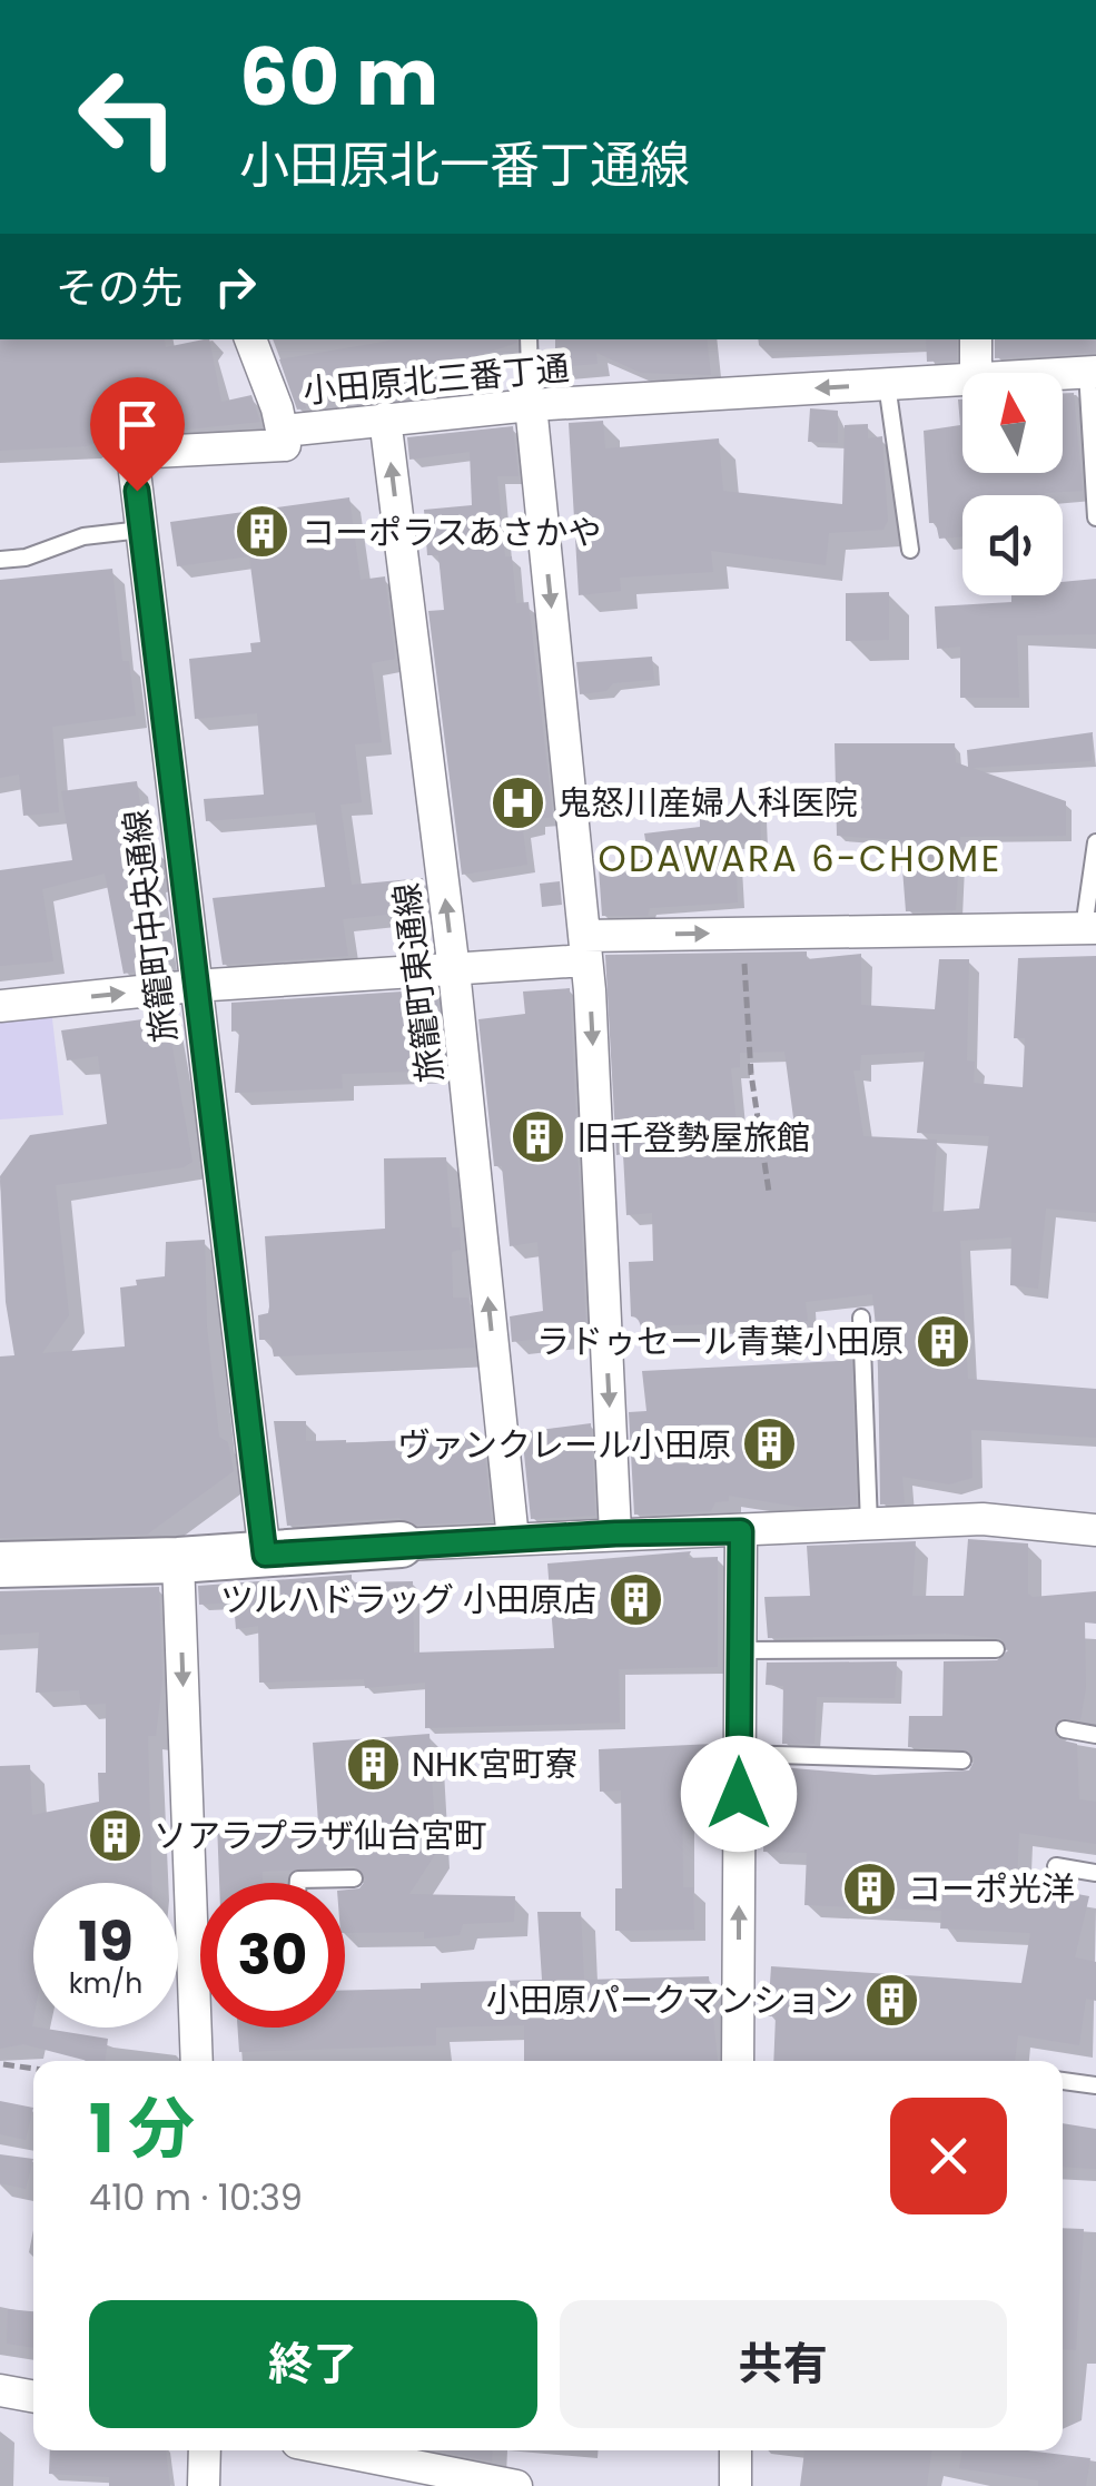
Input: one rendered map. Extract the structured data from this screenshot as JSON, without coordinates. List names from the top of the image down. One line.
{"streets":{"street":["小田原北三番丁通","旅籠町中央通線","旅籠町東通線"]},"crossings":[["小田原北三番丁通","旅籠町中央通線"],["小田原北三番丁通","旅籠町東通線"]],"one_way":["小田原北三番丁通"],"districts":["ODAWARA 6-CHOME"],"places":{"building":["コーポラスあさかや","旧千登勢屋旅館","ラドゥセール青葉小田原","ヴァンクレール小田原","ツルハドラッグ 小田原店","NHK宮町寮","ソアラプラザ仙台宮町","コーポ光洋","小田原パークマンション"],"hospital":["鬼怒川産婦人科医院"]},"north":"top","page":{"turn":["60 m","小田原北一番丁通線"],"then":"その先","speed":"19 km/h","limit":"30","heading":["1 分","410 m · 10:39"],"buttons":["終了","共有"]}}
